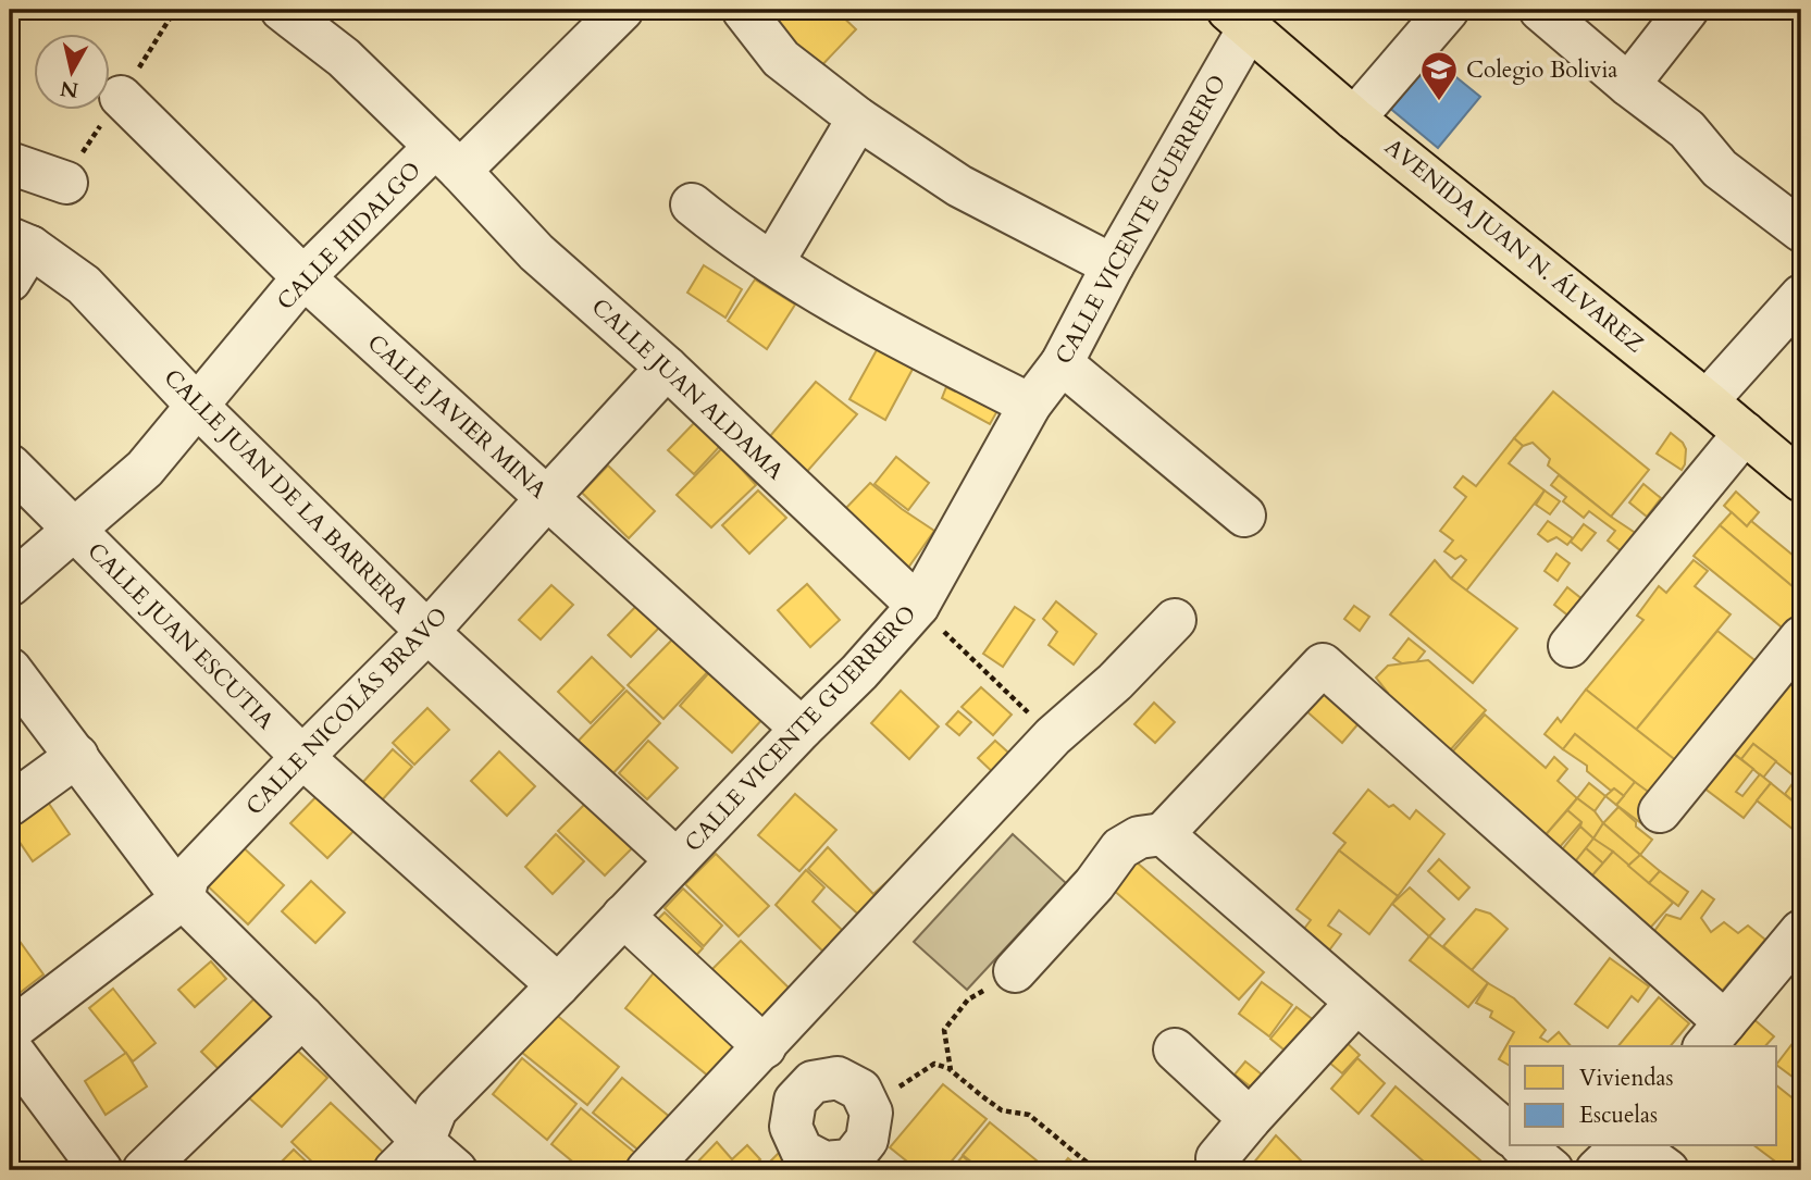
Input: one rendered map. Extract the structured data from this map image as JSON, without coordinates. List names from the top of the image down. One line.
{"streets":{"main road":["AVENIDA JUAN N. ÁLVAREZ"],"street":["CALLE VICENTE GUERRERO","CALLE HIDALGO","CALLE JUAN ALDAMA","CALLE JAVIER MINA","CALLE JUAN DE LA BARRERA","CALLE JUAN ESCUTIA","CALLE NICOLÁS BRAVO"]},"crossings":[["CALLE VICENTE GUERRERO","AVENIDA JUAN N. ÁLVAREZ"],["CALLE VICENTE GUERRERO","CALLE JUAN ALDAMA"],["CALLE VICENTE GUERRERO","CALLE JAVIER MINA"],["CALLE VICENTE GUERRERO","CALLE JUAN DE LA BARRERA"],["CALLE VICENTE GUERRERO","CALLE JUAN ESCUTIA"],["CALLE HIDALGO","CALLE JUAN ALDAMA"],["CALLE HIDALGO","CALLE JAVIER MINA"],["CALLE HIDALGO","CALLE JUAN DE LA BARRERA"],["CALLE HIDALGO","CALLE JUAN ESCUTIA"],["CALLE JUAN ALDAMA","CALLE NICOLÁS BRAVO"],["CALLE JAVIER MINA","CALLE NICOLÁS BRAVO"],["CALLE JUAN DE LA BARRERA","CALLE NICOLÁS BRAVO"],["CALLE JUAN ESCUTIA","CALLE NICOLÁS BRAVO"]],"places":{"school or university":["Colegio Bolivia"]},"legend":["Viviendas","Escuelas"],"north":"bottom"}
